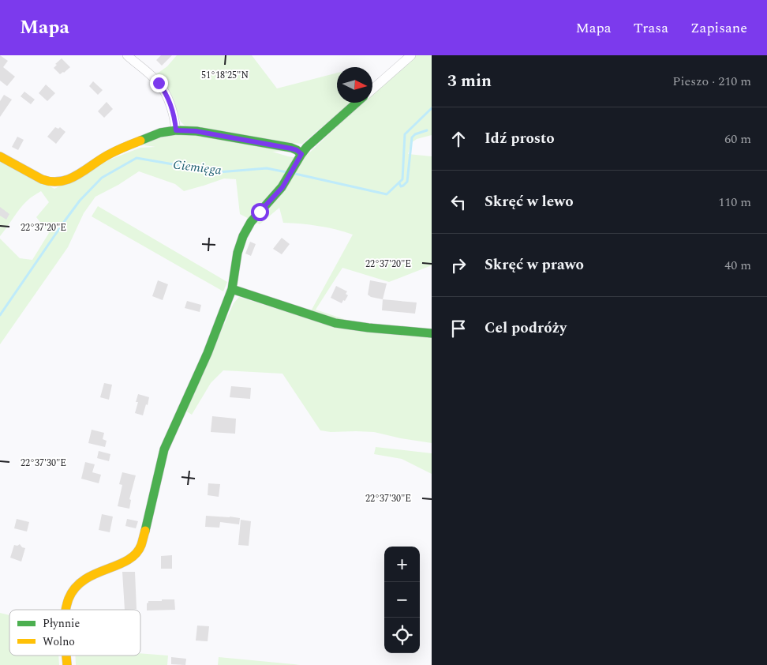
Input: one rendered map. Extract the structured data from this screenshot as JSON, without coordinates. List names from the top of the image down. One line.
{"water":["Ciemięga"],"legend":["Płynnie","Wolno"],"north":"right","page":{"header":"Mapa","nav":["Mapa","Trasa","Zapisane"],"heading":["3 min","Pieszo · 210 m"],"list":[["Idź prosto","60 m"],["Skręć w lewo","110 m"],["Skręć w prawo","40 m"],"Cel podróży"],"map_buttons":["+","−"]},"coordinates":["51°18'25\"N","22°37'20\"E","22°37'30\"E"]}
